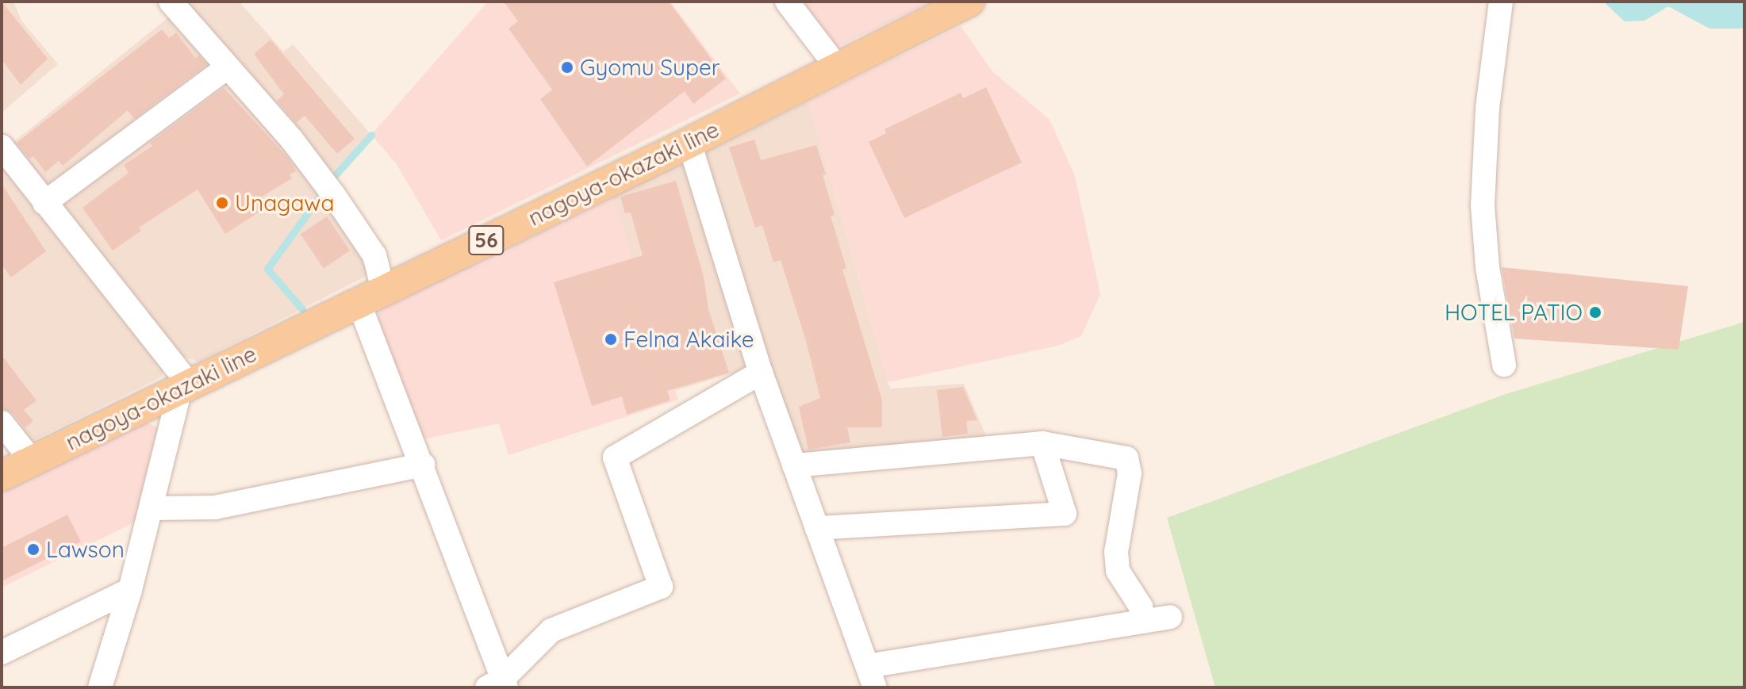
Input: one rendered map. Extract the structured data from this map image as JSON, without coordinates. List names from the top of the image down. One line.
{"streets":{"main road":["nagoya-okazaki line","56"]},"places":["Gyomu Super","Unagawa","HOTEL PATIO","Felna Akaike","Lawson"]}
